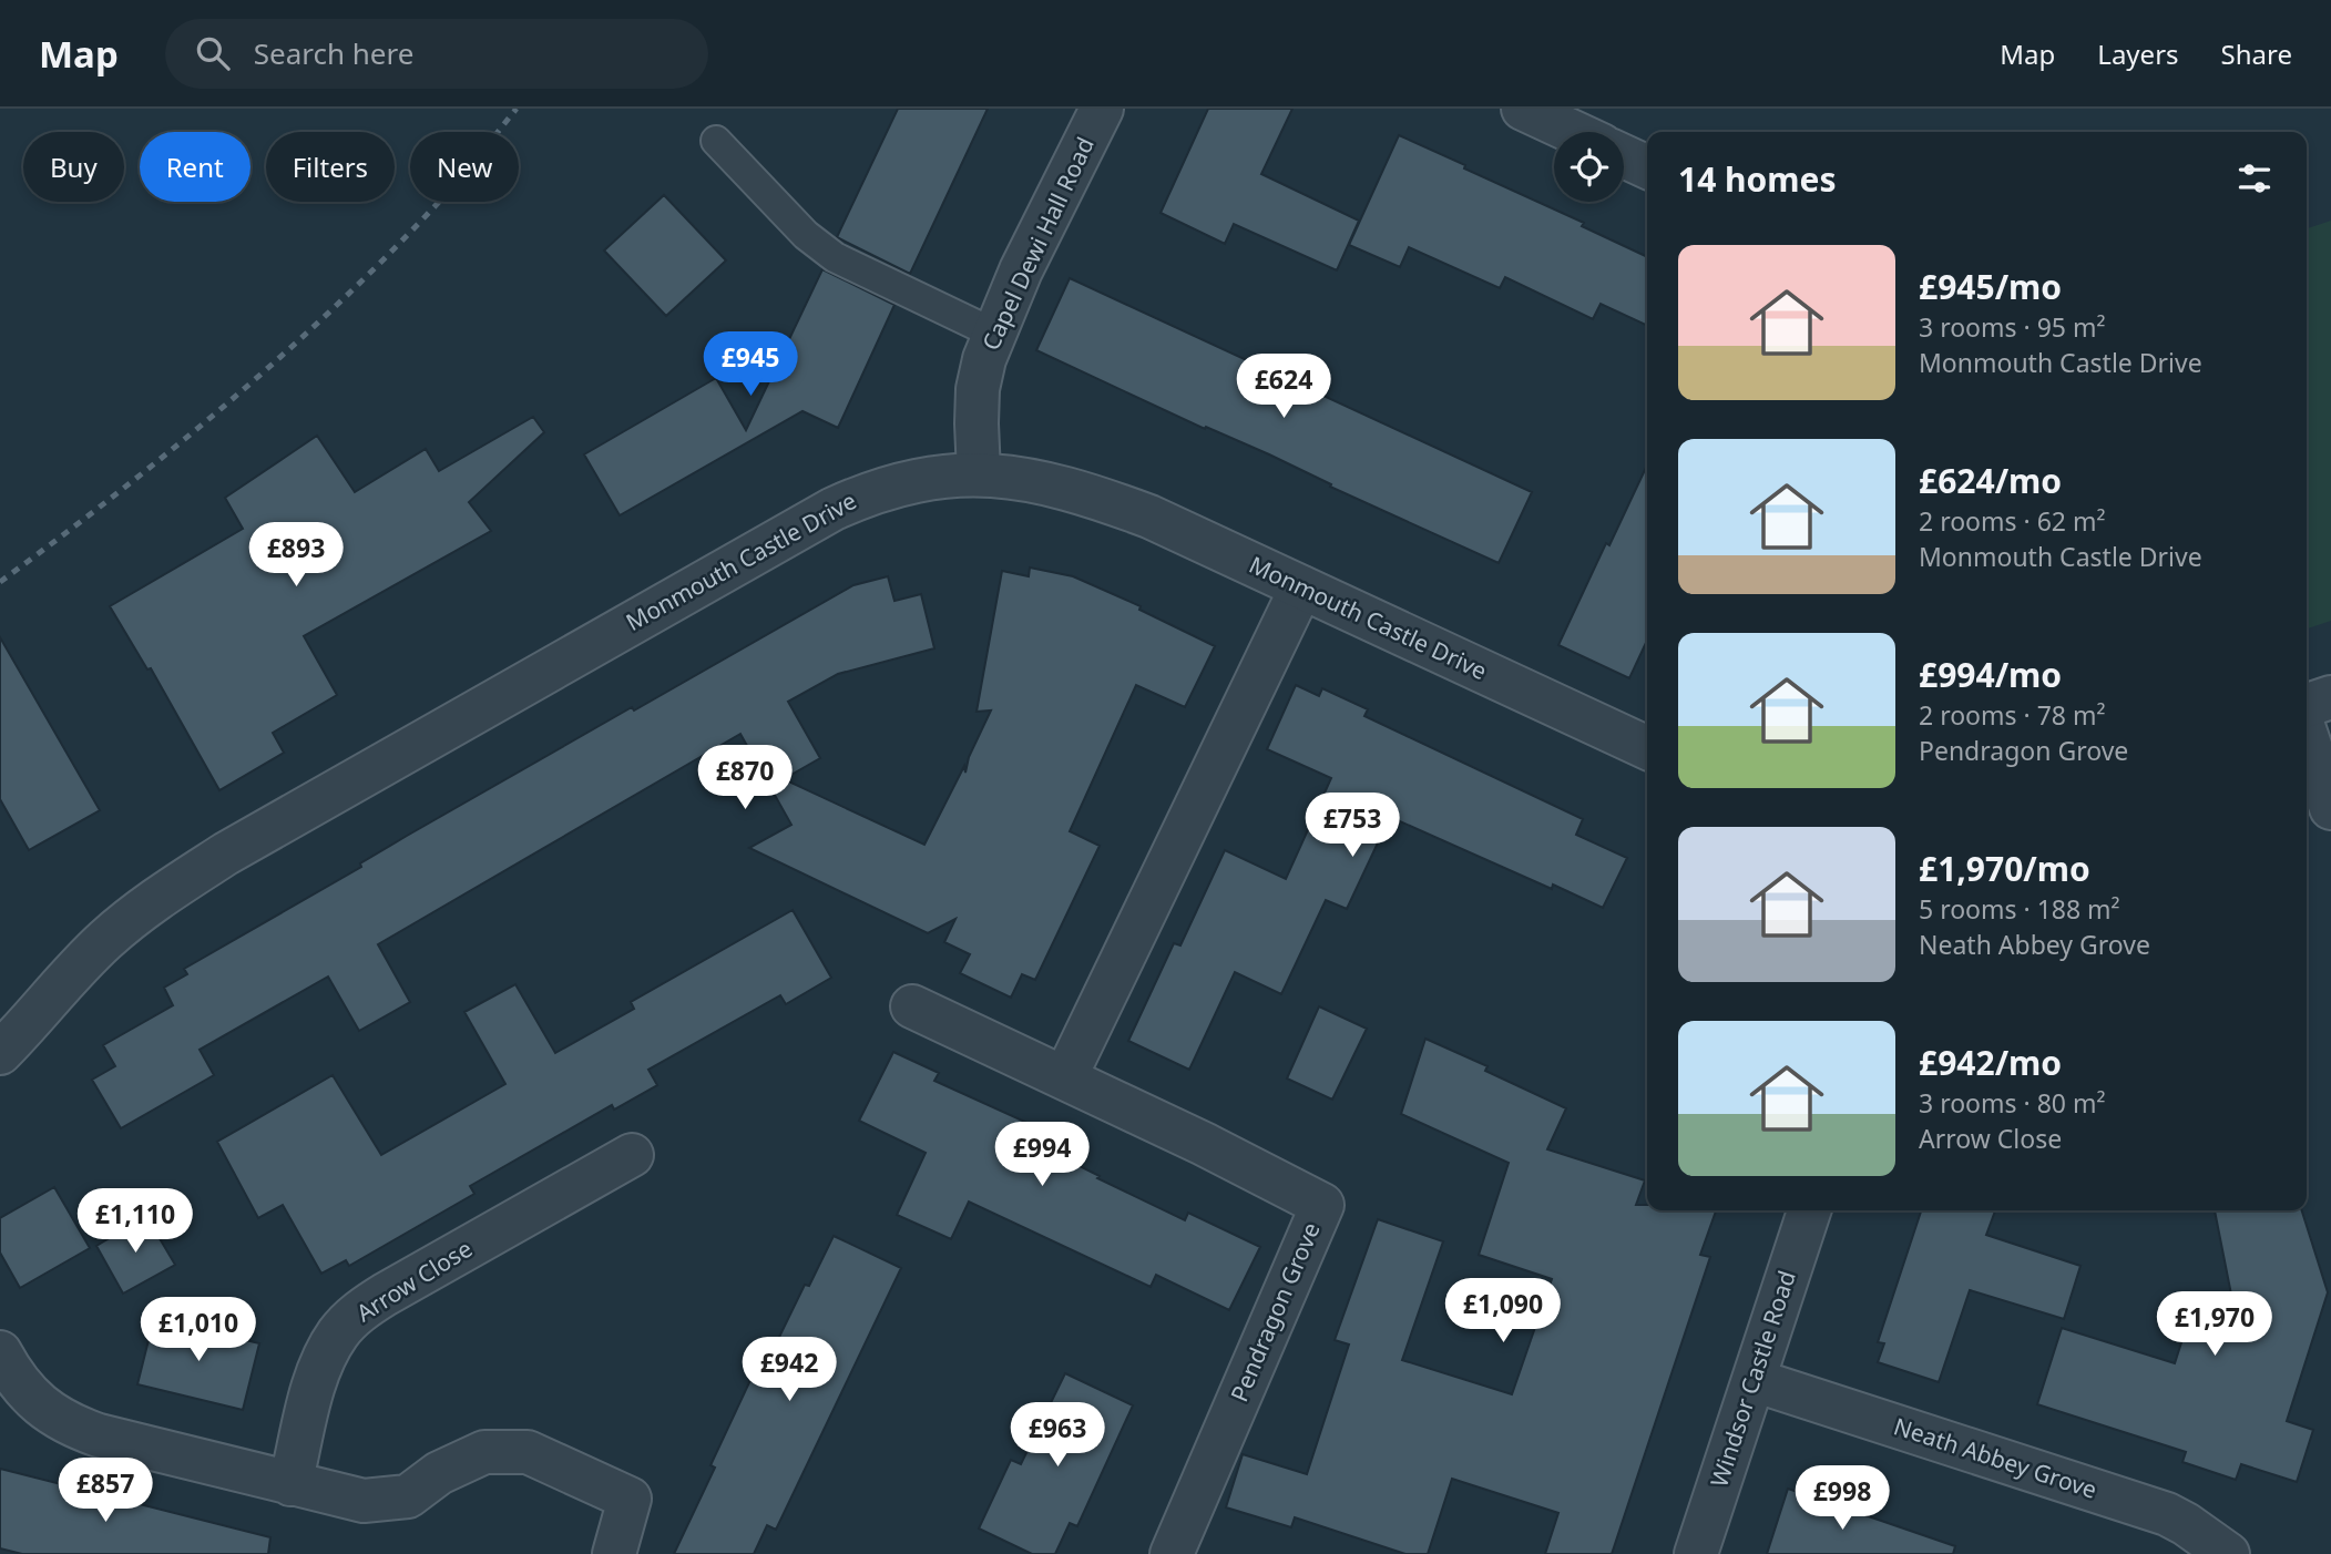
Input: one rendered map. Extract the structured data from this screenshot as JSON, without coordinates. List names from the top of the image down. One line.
{"streets":{"street":["Capel Dewi Hall Road","Monmouth Castle Drive","Arrow Close","Pendragon Grove","Windsor Castle Road","Neath Abbey Grove"]},"crossings":[["Capel Dewi Hall Road","Monmouth Castle Drive"],["Windsor Castle Road","Neath Abbey Grove"]],"page":{"header":"Map","search":"Search here","nav":["Map","Layers","Share"],"chip":["Buy","Rent","Filters","New"],"heading":"14 homes","list":[{"name":"£945/mo","note":"3 rooms · 95 m² · Monmouth Castle Drive"},{"name":"£624/mo","note":"2 rooms · 62 m² · Monmouth Castle Drive"},{"name":"£994/mo","note":"2 rooms · 78 m² · Pendragon Grove"},{"name":"£1,970/mo","note":"5 rooms · 188 m² · Neath Abbey Grove"},{"name":"£942/mo","note":"3 rooms · 80 m² · Arrow Close"}],"price":["£945","£624","£893","£870","£753","£994","£1,110","£1,090","£1,970","£1,010","£942","£963","£857","£998"]}}
